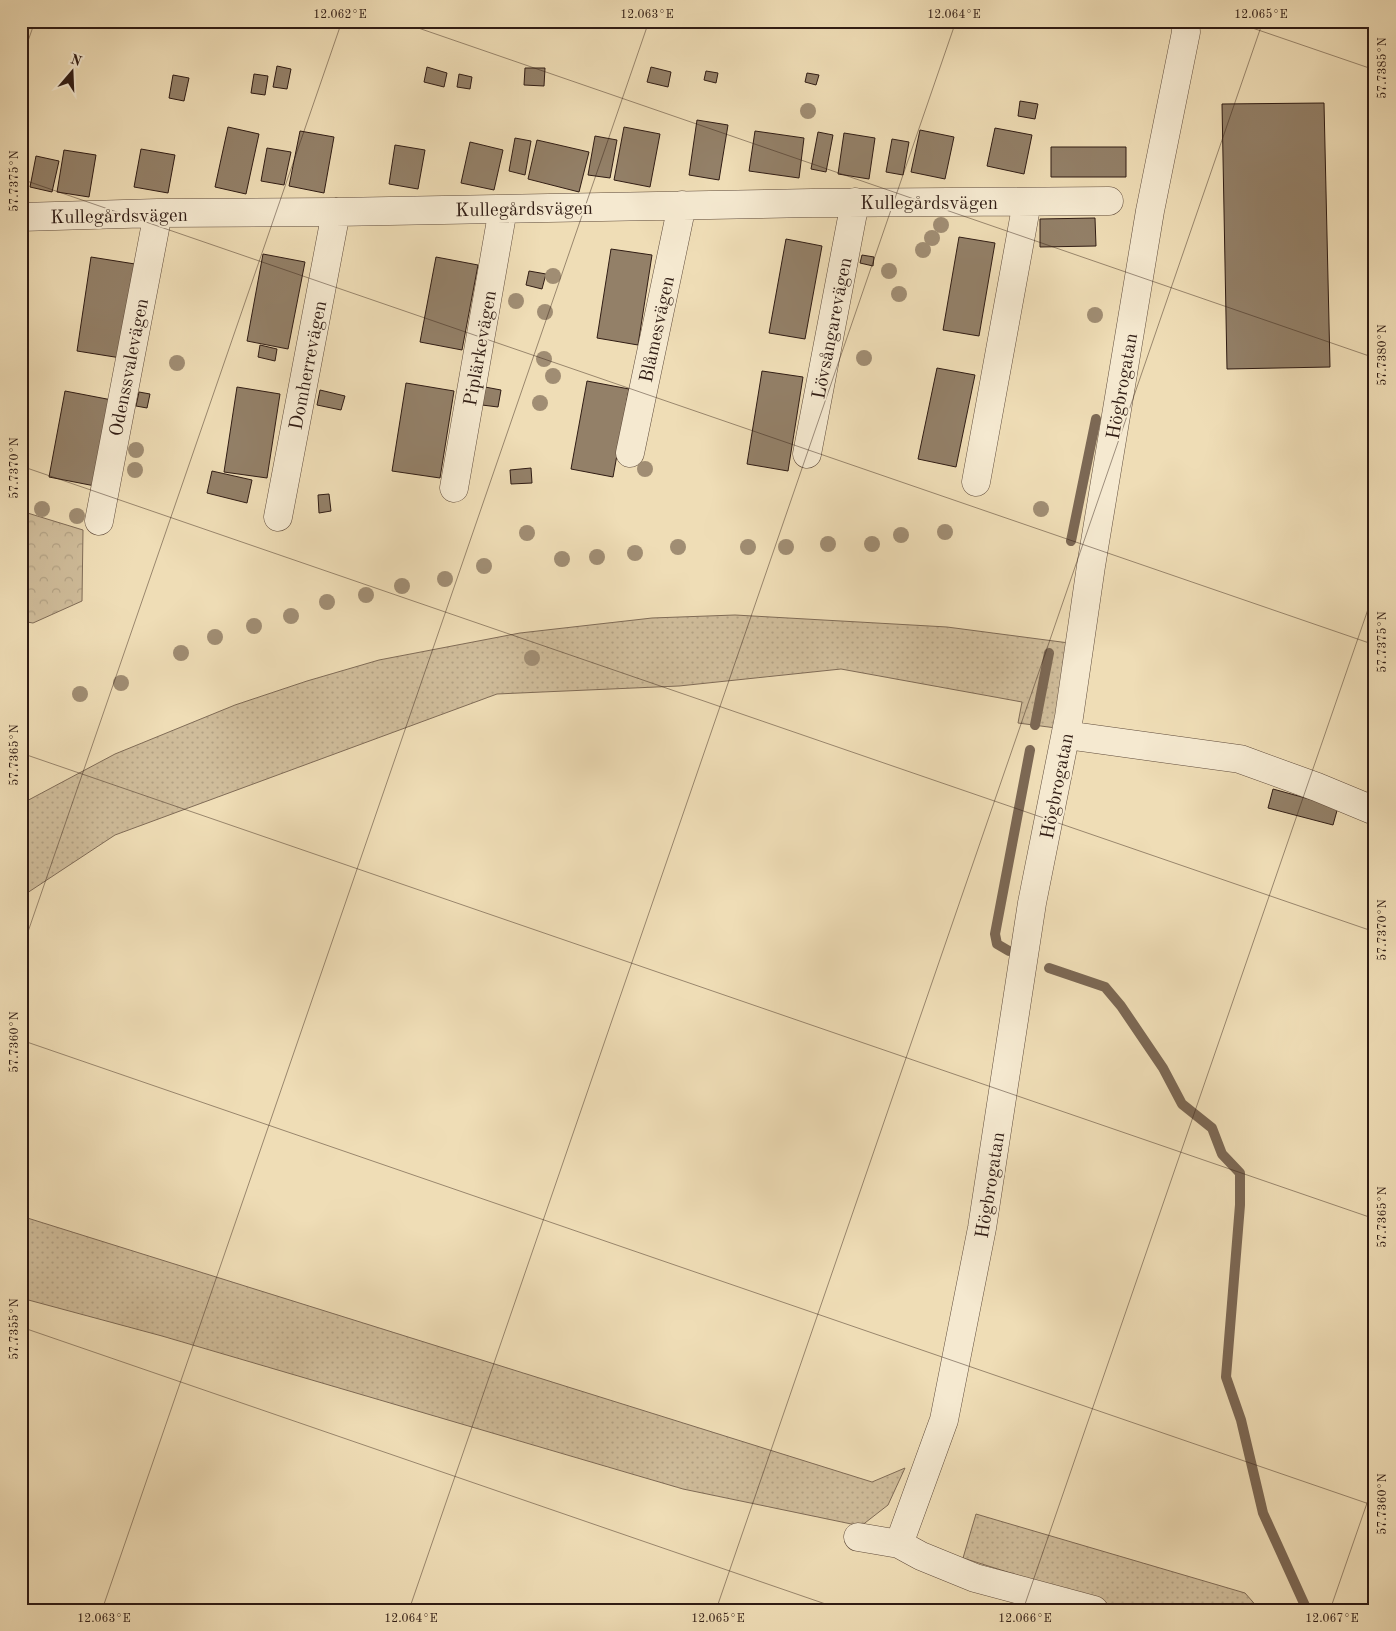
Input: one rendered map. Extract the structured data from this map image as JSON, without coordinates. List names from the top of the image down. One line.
{"streets":{"street":["Kullegårdsvägen","Lövsångarevägen","Blåmesvägen","Piplärkevägen","Domherrevägen","Odenssvalevägen","Högbrogatan"]},"crossings":[["Kullegårdsvägen","Lövsångarevägen"],["Kullegårdsvägen","Blåmesvägen"],["Kullegårdsvägen","Piplärkevägen"],["Kullegårdsvägen","Domherrevägen"],["Kullegårdsvägen","Odenssvalevägen"]],"north":"top","coordinates":["12.062°E","12.063°E","12.064°E","12.065°E","57.7385°N","57.7375°N","57.7380°N","57.7370°N","57.7365°N","57.7360°N","57.7355°N","12.066°E","12.067°E"]}
